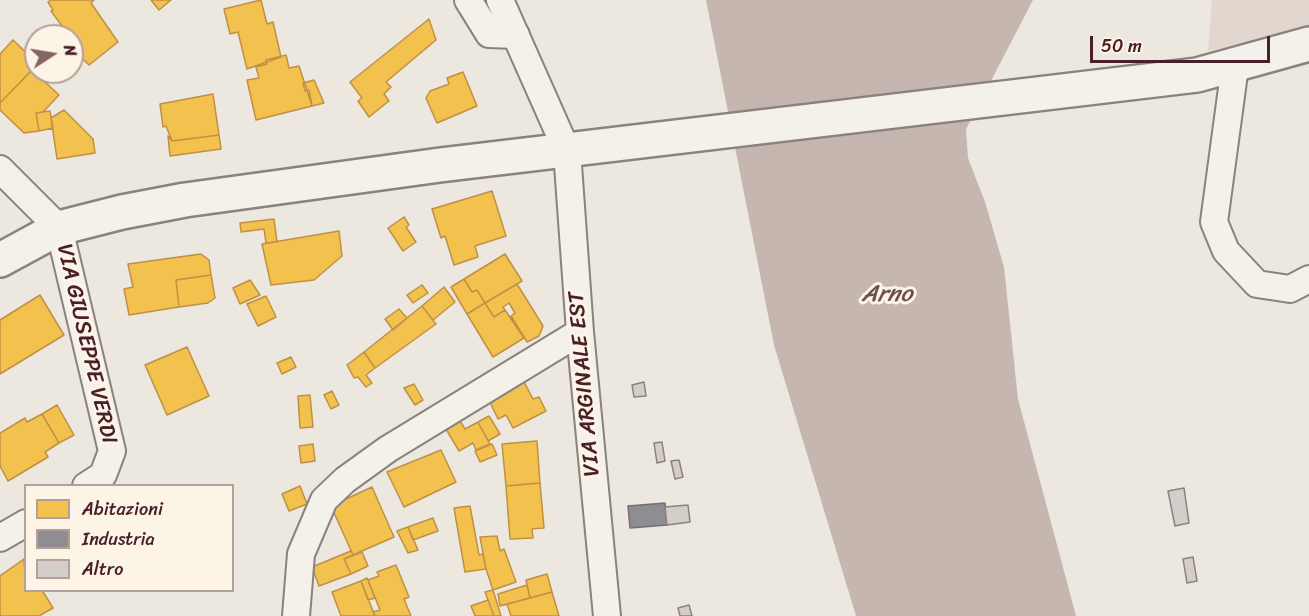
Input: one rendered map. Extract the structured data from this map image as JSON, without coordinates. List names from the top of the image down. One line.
{"streets":{"street":["VIA GIUSEPPE VERDI","VIA ARGINALE EST"]},"water":["Arno"],"legend":["Abitazioni","Industria","Altro"],"scale_bar":"50 m","north":"right"}
